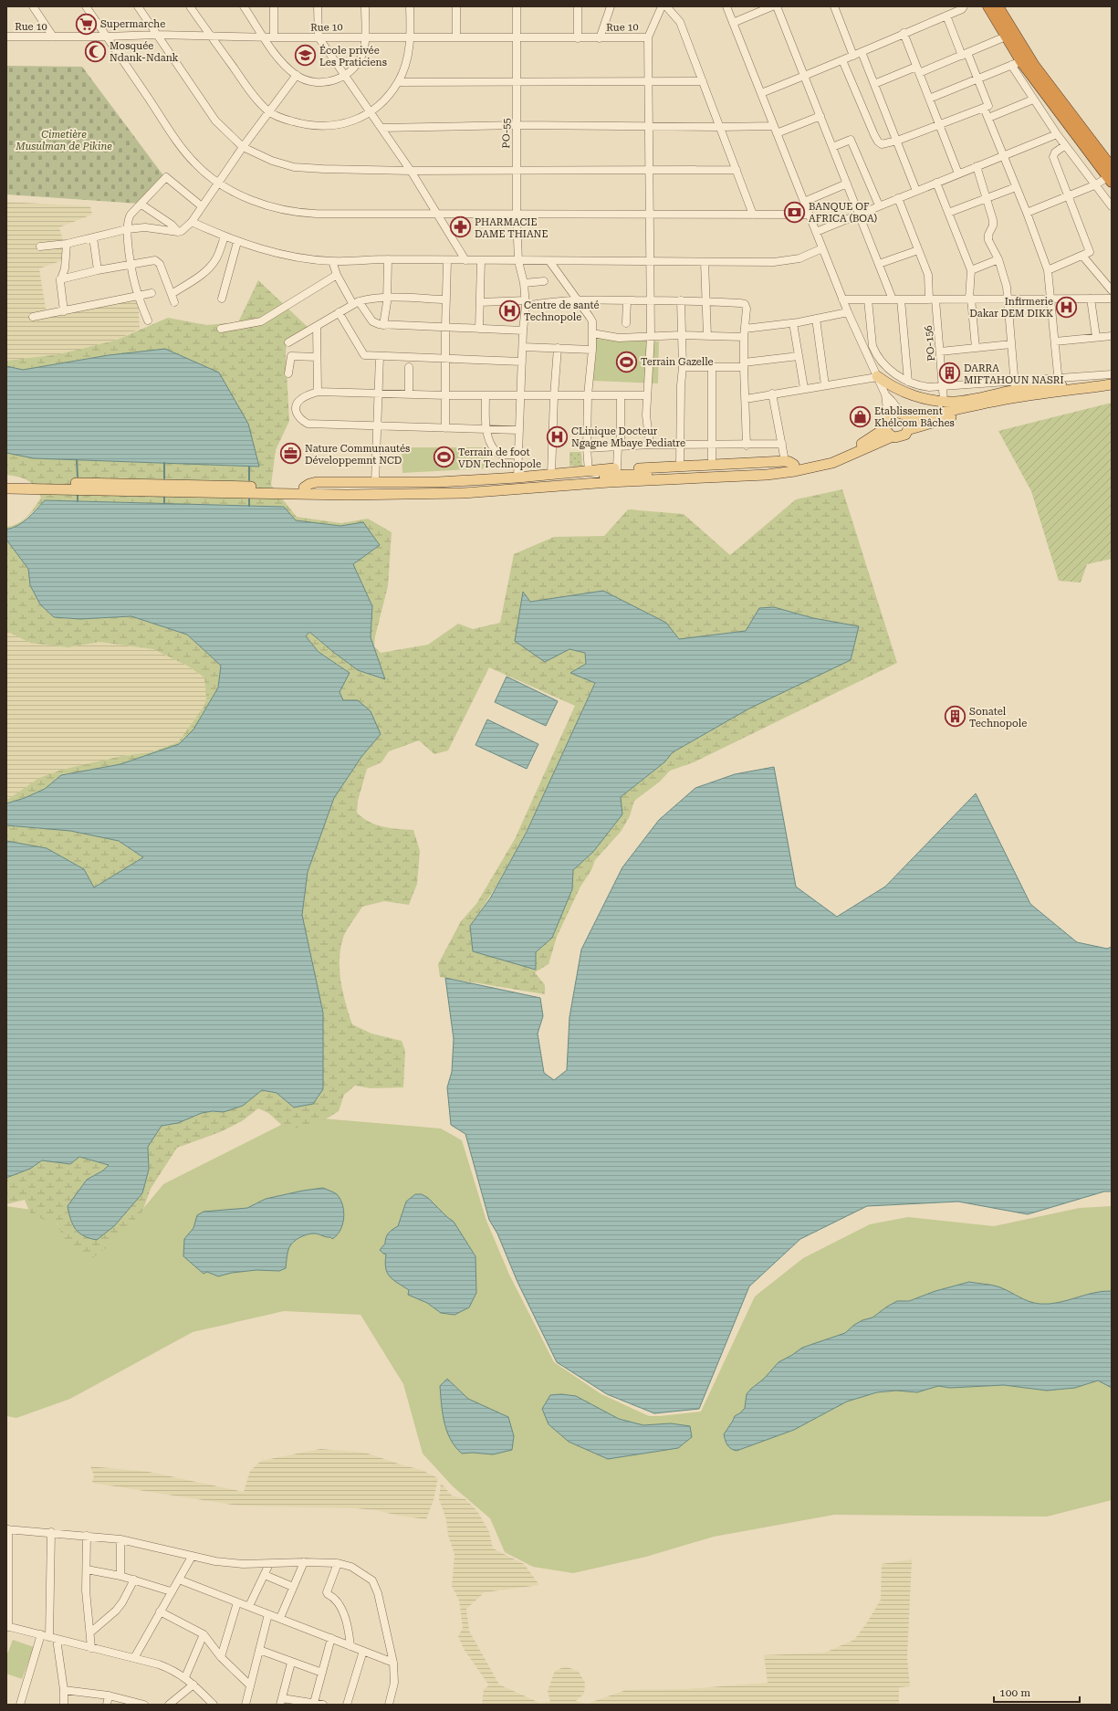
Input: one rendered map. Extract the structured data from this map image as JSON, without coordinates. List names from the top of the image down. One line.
{"streets":{"street":["Rue 10","PO-55","PO-156"]},"crossings":[["Rue 10","PO-55"]],"parks":["Cimetière Musulman de Pikine"],"places":{"supermarket":["Supermarche"],"mosque":["Mosquée Ndank-Ndank"],"school or university":["École privée Les Praticiens"],"bank":["BANQUE OF AFRICA (BOA)"],"pharmacy":["PHARMACIE DAME THIANE"],"hospital":["Infirmerie Dakar DEM DIKK","Centre de santé Technopole","CLinique Docteur Ngagne Mbaye Pediatre"],"sports":["Terrain Gazelle","Terrain de foot VDN Technopole"],"building":["DARRA MIFTAHOUN NASRI","Sonatel Technopole"],"shop":["Etablissement Khélcom Bâches"],"office":["Nature Communautés Développemnt NCD"]},"scale_bar":"100 m"}
